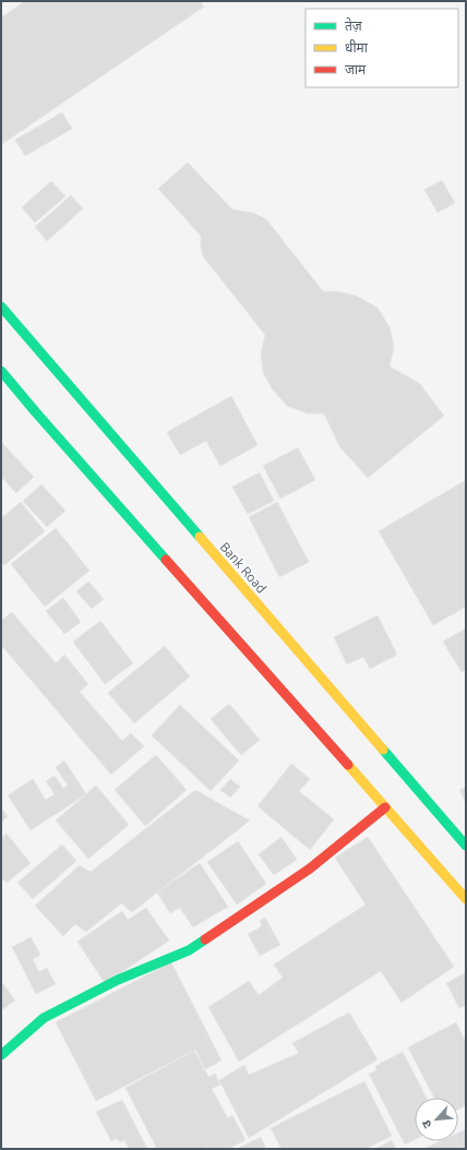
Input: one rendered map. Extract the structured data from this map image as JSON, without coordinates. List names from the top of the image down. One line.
{"streets":{"main road":["Bank Road"]},"legend":["तेज़","धीमा","जाम"],"north":"bottom left"}
